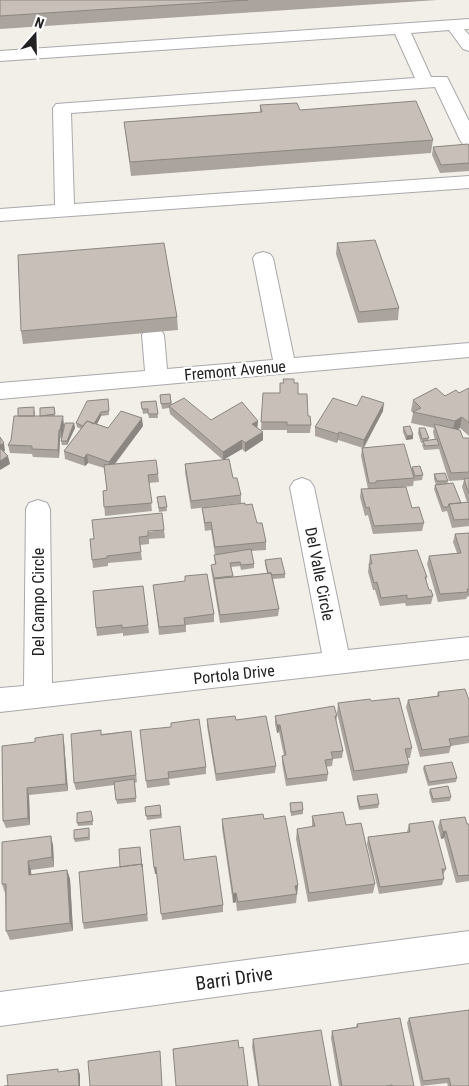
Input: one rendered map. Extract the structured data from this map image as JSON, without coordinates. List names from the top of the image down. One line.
{"streets":{"street":["Fremont Avenue","Del Valle Circle","Del Campo Circle","Portola Drive","Barri Drive"]},"crossings":[["Del Valle Circle","Portola Drive"],["Del Campo Circle","Portola Drive"]],"north":"top"}
